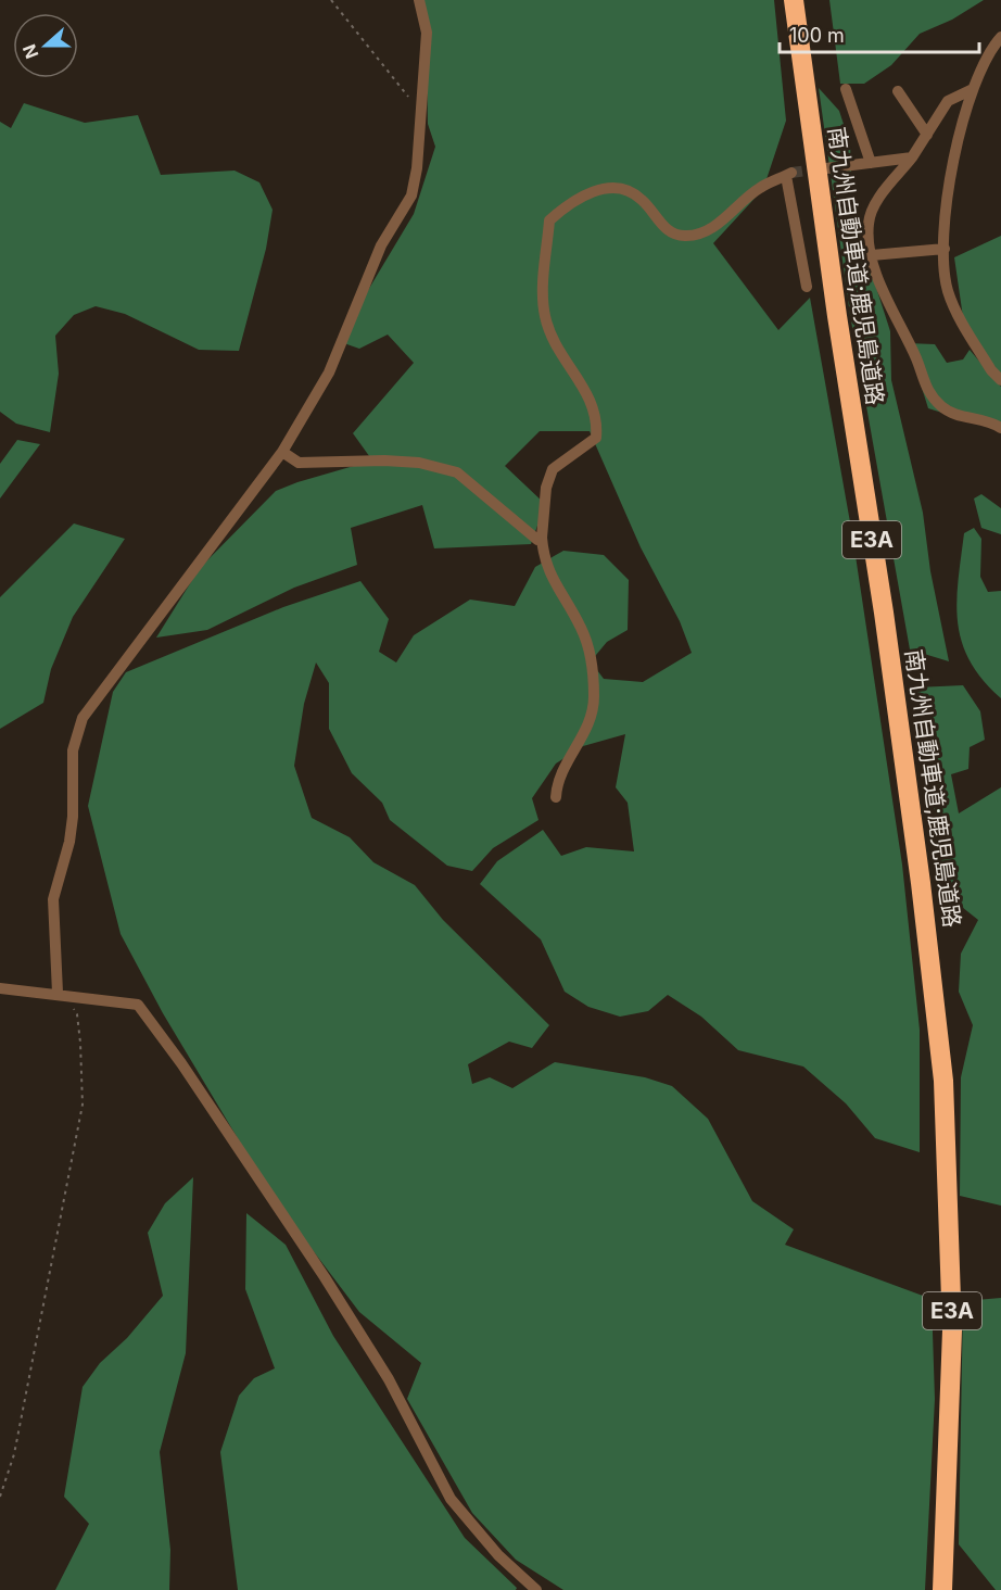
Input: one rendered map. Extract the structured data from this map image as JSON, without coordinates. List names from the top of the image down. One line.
{"streets":{"highway":["南九州自動車道;鹿児島道路","E3A"]},"scale_bar":"100 m","north":"left"}
